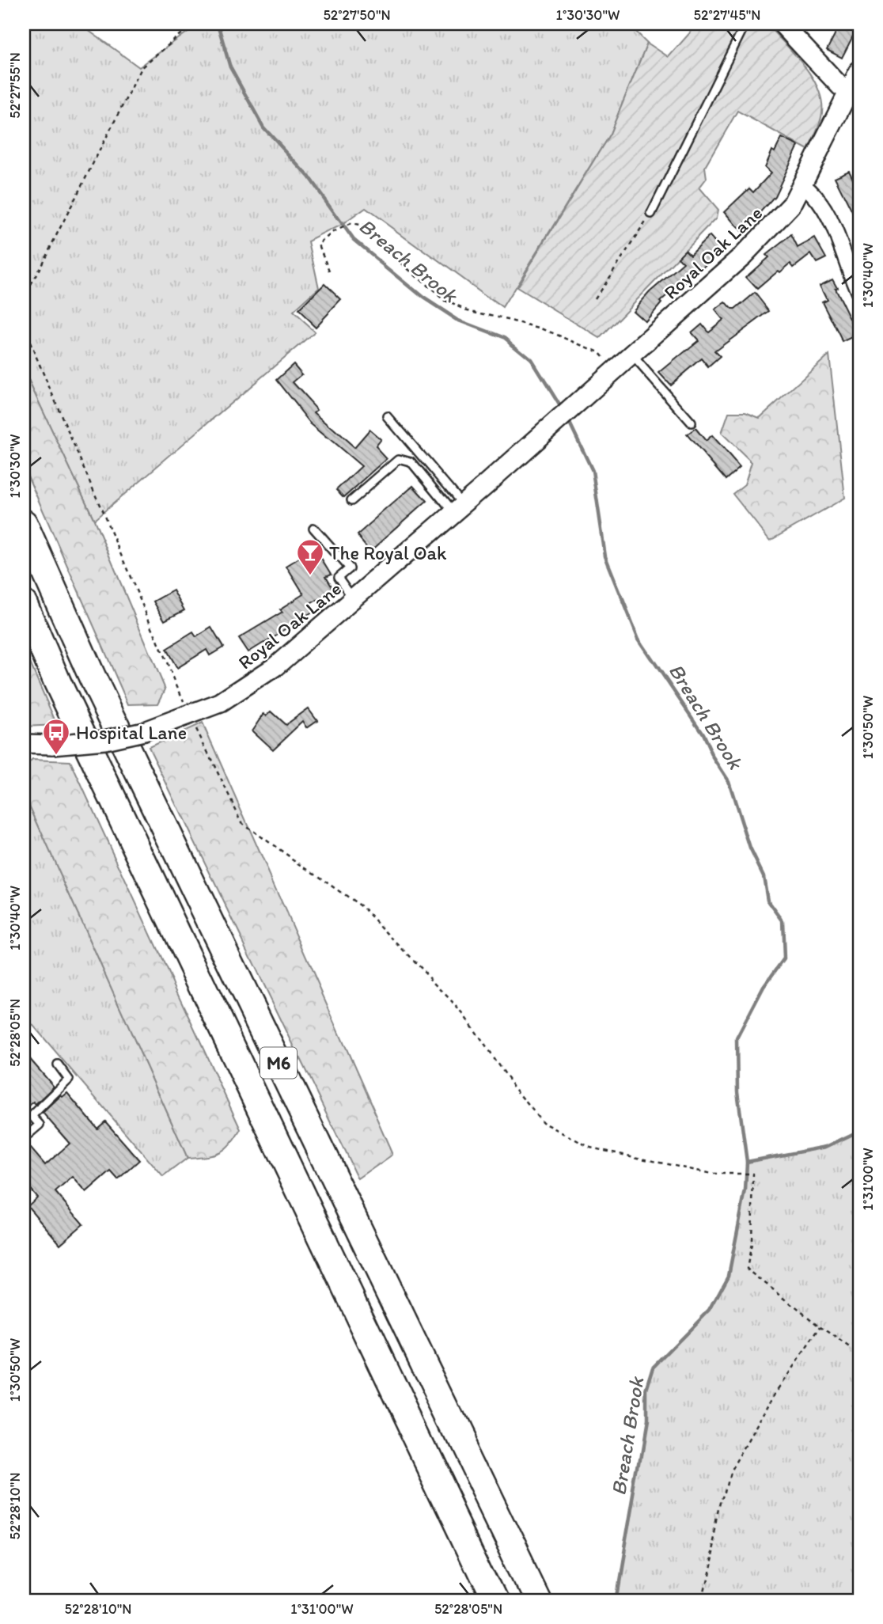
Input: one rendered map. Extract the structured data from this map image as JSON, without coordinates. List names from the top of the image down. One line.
{"streets":{"highway":["M6"],"street":["Royal Oak Lane"]},"water":["Breach Brook"],"places":{"bar":["The Royal Oak"],"bus stop":["Hospital Lane"]},"coordinates":["52°27'50\"N","1°30'30\"W","52°27'45\"N","52°27'55\"N","1°30'40\"W","1°30'50\"W","52°28'05\"N","1°31'00\"W","52°28'10\"N"]}
